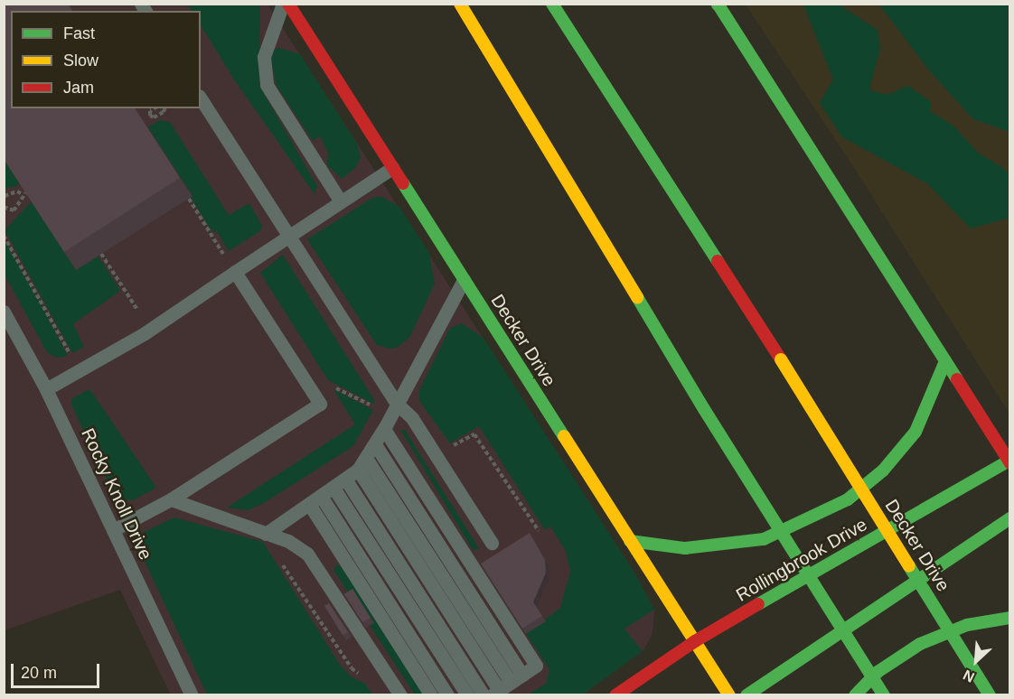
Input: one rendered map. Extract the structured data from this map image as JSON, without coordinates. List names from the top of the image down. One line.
{"streets":{"main road":["Decker Drive","Rollingbrook Drive"],"lane":["Rocky Knoll Drive"]},"crossings":[["Decker Drive","Rollingbrook Drive"]],"legend":["Fast","Slow","Jam"],"scale_bar":"20 m","north":"bottom left"}
